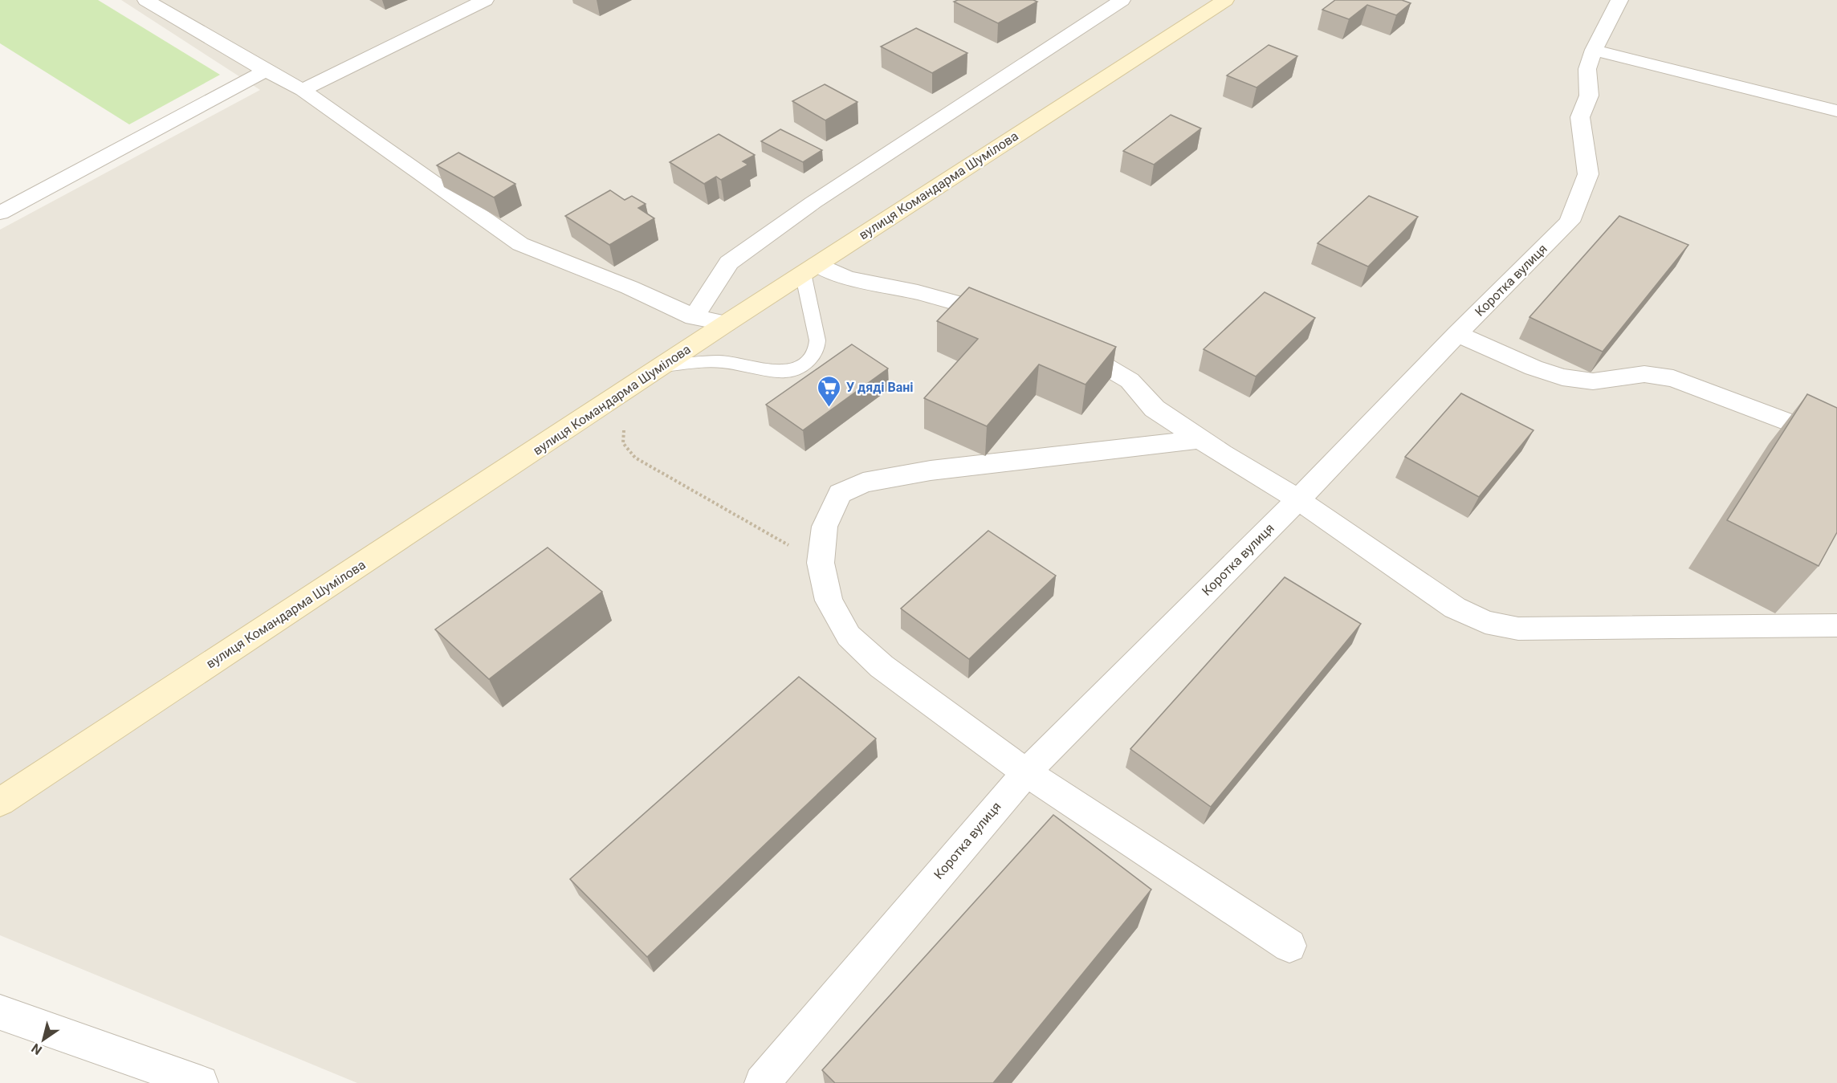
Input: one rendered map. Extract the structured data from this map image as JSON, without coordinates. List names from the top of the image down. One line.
{"streets":{"street":["вулиця Командарма Шумілова","Коротка вулиця"]},"places":{"supermarket":["У дяді Вані"]},"north":"bottom left"}
